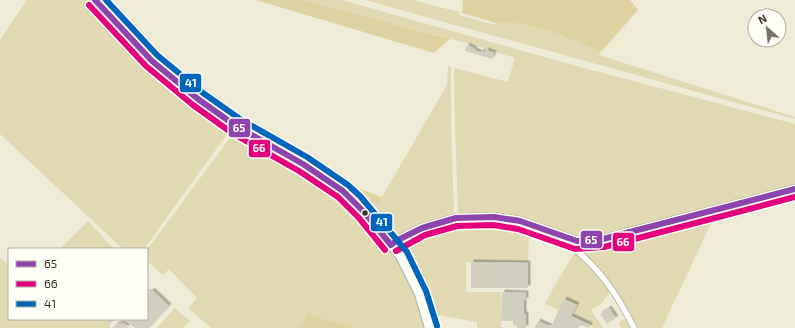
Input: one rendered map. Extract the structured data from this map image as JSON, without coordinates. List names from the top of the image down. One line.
{"lines":["transit line 65","transit line 41","transit line 66"],"legend":["65","66","41"],"north":"top left"}
